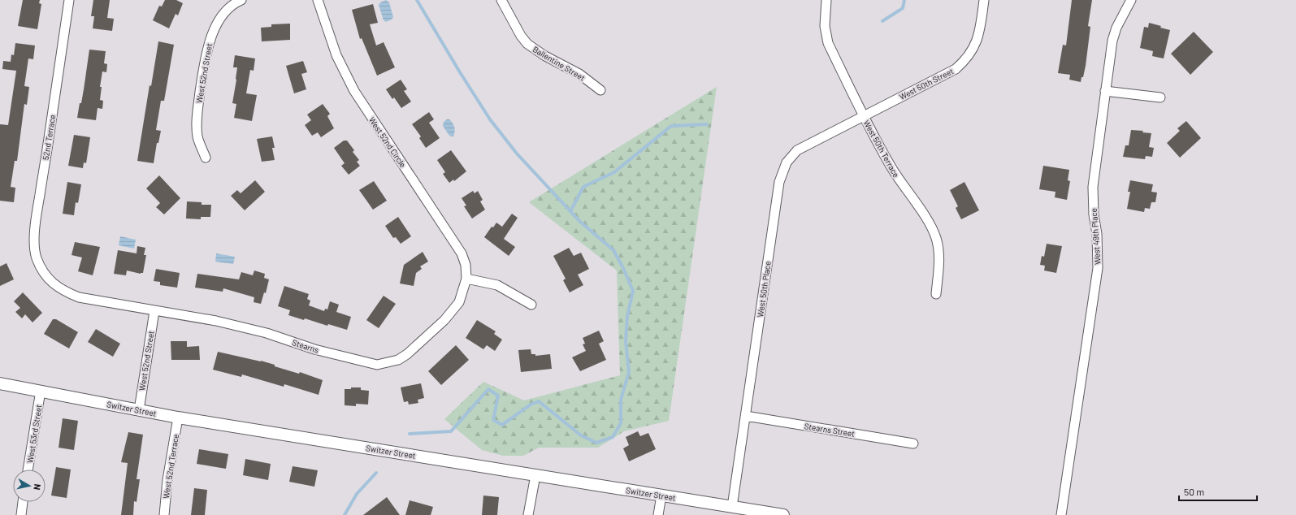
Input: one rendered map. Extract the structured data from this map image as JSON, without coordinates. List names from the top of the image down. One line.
{"streets":{"street":["Ballentine Street","West 52nd Street","West 50th Street","52nd Terrace","West 52nd Circle","West 50th Terrace","West 49th Place","West 50th Place","Stearns","Switzer Street","Stearns Street","West 53rd Street","West 52nd Terrace"]},"crossings":[["West 52nd Street","Stearns"],["West 52nd Street","Switzer Street"],["West 50th Street","West 50th Terrace"],["West 50th Street","West 50th Place"],["52nd Terrace","Stearns"],["West 52nd Circle","Stearns"],["West 50th Terrace","West 50th Place"],["West 50th Place","Switzer Street"],["West 50th Place","Stearns Street"],["Switzer Street","West 53rd Street"],["Switzer Street","West 52nd Terrace"]],"scale_bar":"50 m","north":"right"}
